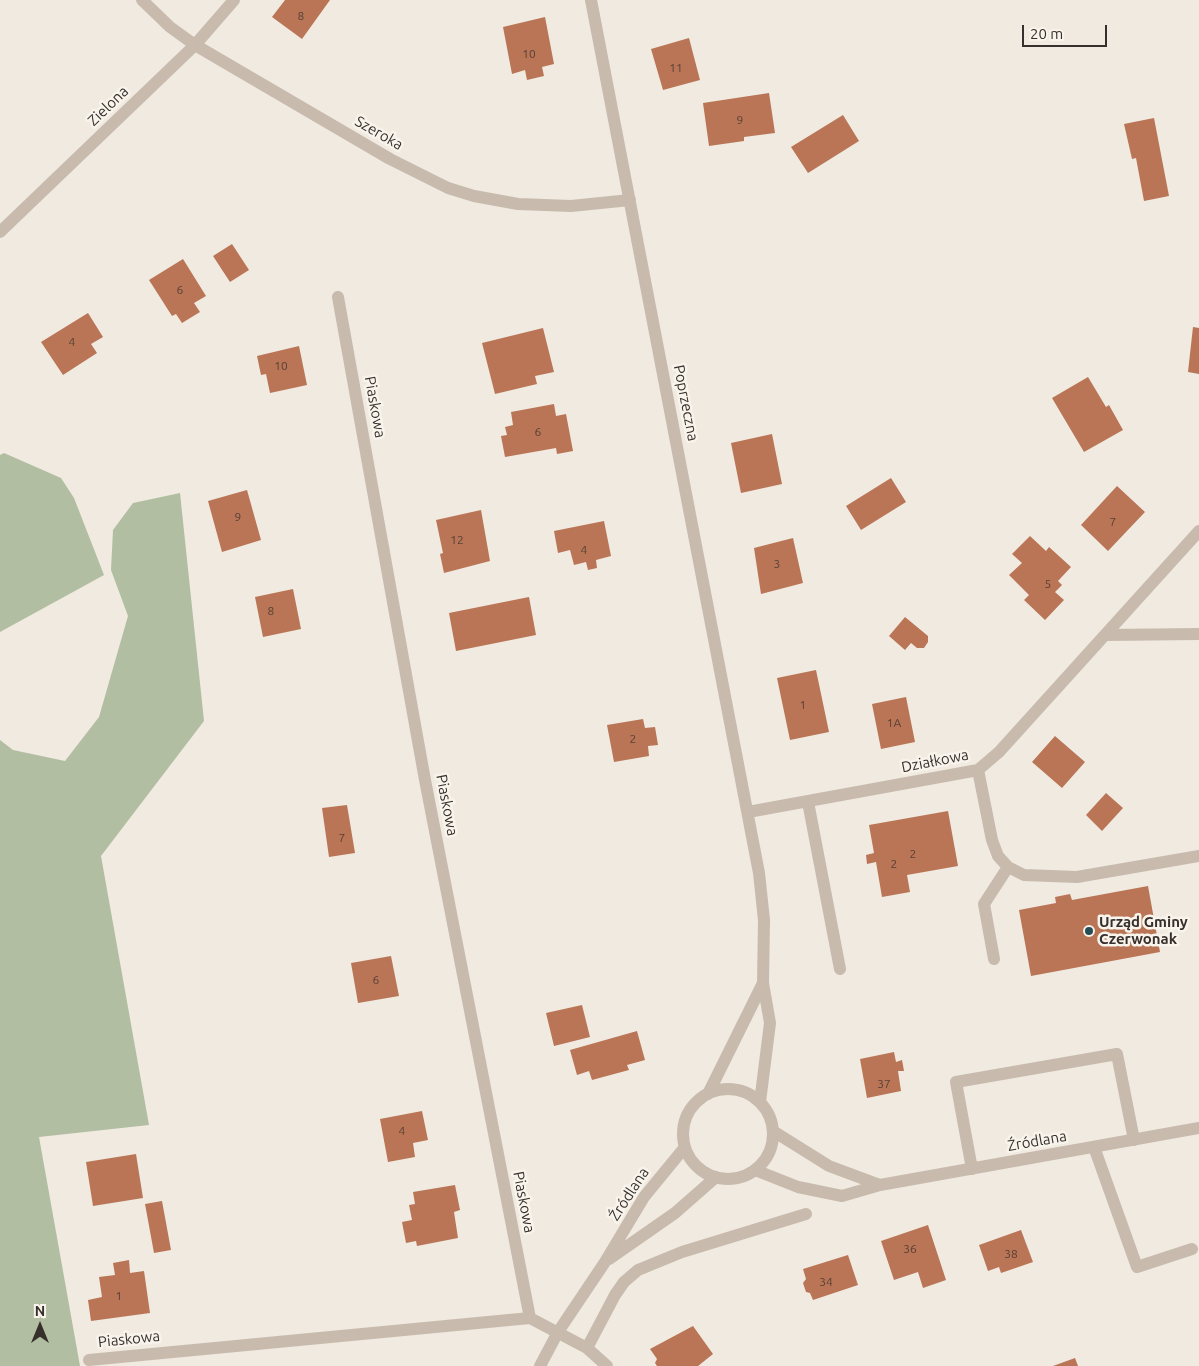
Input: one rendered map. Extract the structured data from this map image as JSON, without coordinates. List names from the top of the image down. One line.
{"streets":{"street":["Zielona","Szeroka","Poprzeczna","Piaskowa","Działkowa","Źródlana"]},"crossings":[["Zielona","Szeroka"],["Szeroka","Poprzeczna"],["Poprzeczna","Działkowa"]],"places":["Urząd Gminy Czerwonak"],"house_numbers":["8","10","11","9","6","4","10","6","9","7","12","4","3","5","8","1","1A","2","7","2","2","6","37","4","36","38","34","1"],"scale_bar":"20 m","north":"top"}
